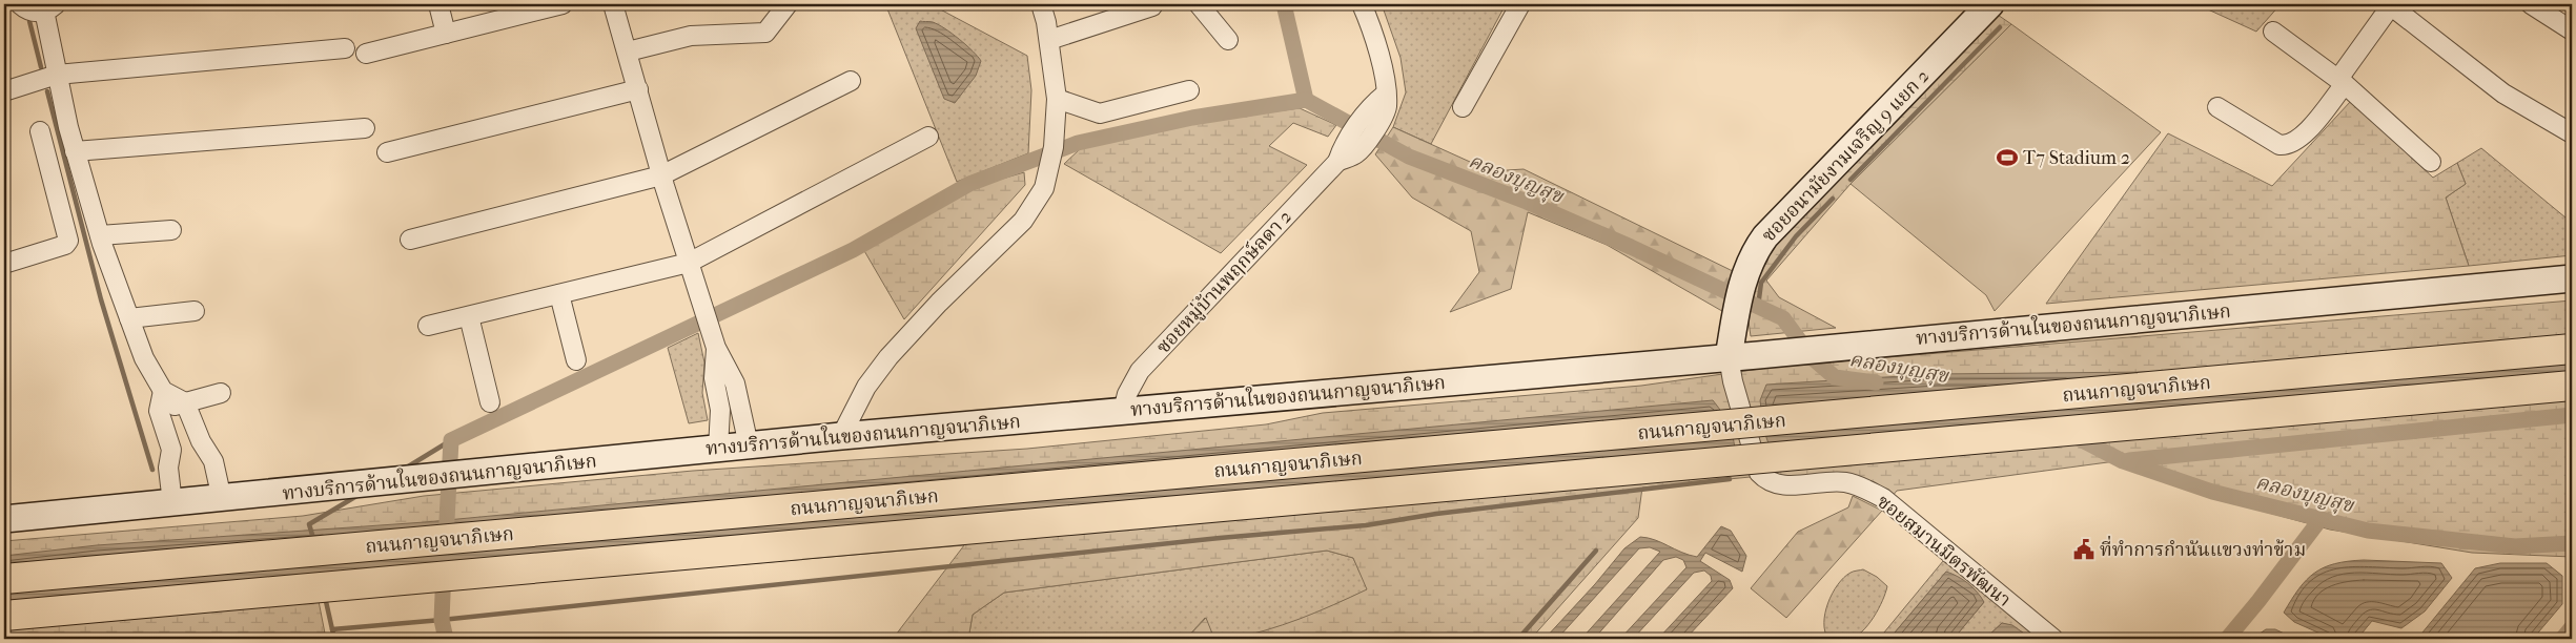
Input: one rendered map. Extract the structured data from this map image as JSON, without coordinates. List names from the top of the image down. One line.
{"streets":{"highway":["ถนนกาญจนาภิเษก"],"main road":["ซอยอนามัยงามเจริญ 9 แยก 2","ทางบริการด้านในของถนนกาญจนาภิเษก"],"street":["ซอยหมู่บ้านพฤกษ์ลดา 2","ซอยสมานมิตรพัฒนา"]},"crossings":[["ซอยอนามัยงามเจริญ 9 แยก 2","ทางบริการด้านในของถนนกาญจนาภิเษก"],["ซอยอนามัยงามเจริญ 9 แยก 2","ซอยสมานมิตรพัฒนา"],["ซอยหมู่บ้านพฤกษ์ลดา 2","ทางบริการด้านในของถนนกาญจนาภิเษก"],["ทางบริการด้านในของถนนกาญจนาภิเษก","ซอยสมานมิตรพัฒนา"]],"water":["คลองบุญสุข"],"places":{"sports":["T7 Stadium 2"],"public building":["ที่ทำการกำนันแขวงท่าข้าม"]}}
